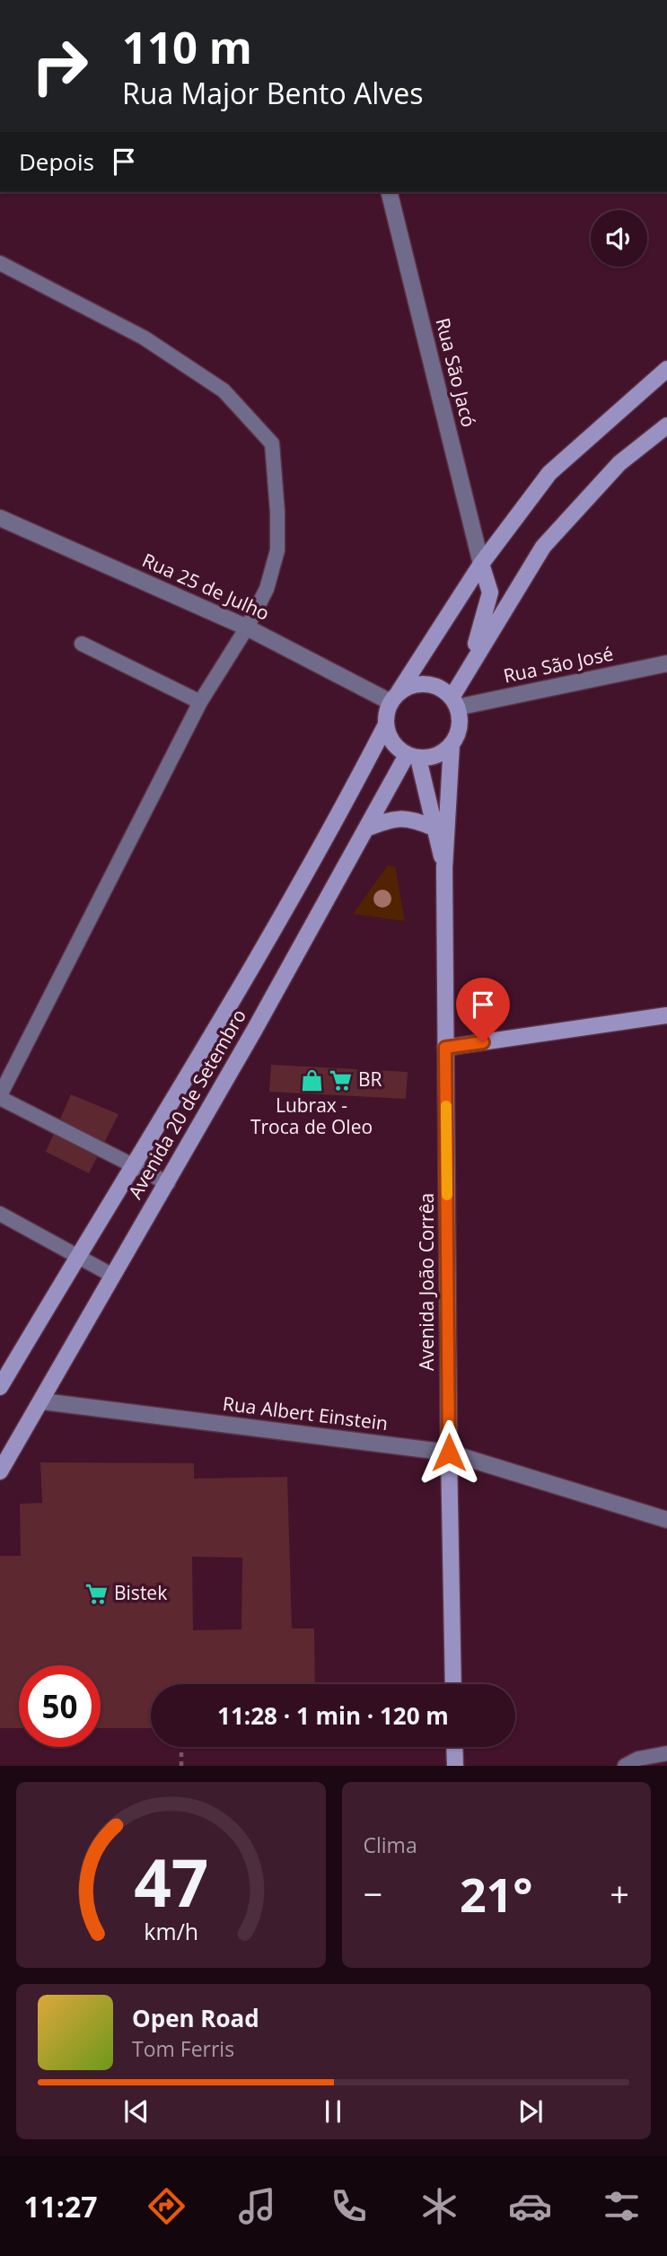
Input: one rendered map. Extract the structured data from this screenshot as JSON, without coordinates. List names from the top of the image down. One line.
{"streets":{"main road":["Avenida 20 de Setembro","Avenida João Corrêa"],"street":["Rua São Jacó","Rua 25 de Julho","Rua São José","Rua Albert Einstein"]},"crossings":[["Rua 25 de Julho","Rua São José"],["Rua 25 de Julho","Avenida 20 de Setembro"],["Rua 25 de Julho","Avenida João Corrêa"],["Rua São José","Avenida 20 de Setembro"],["Rua São José","Avenida João Corrêa"],["Avenida 20 de Setembro","Avenida João Corrêa"],["Avenida 20 de Setembro","Rua Albert Einstein"],["Avenida João Corrêa","Rua Albert Einstein"]],"places":{"shop":["Lubrax - Troca de Oleo"],"supermarket":["BR","Bistek"]},"page":{"turn":["110 m","Rua Major Bento Alves"],"then":"Depois","limit":"50","trip":"11:28 · 1 min · 120 m","tile":"Clima","heat":["−","21°","+"],"song":["Open Road","Tom Ferris"],"tabs":"11:27","gauge":["47","km/h"]}}
